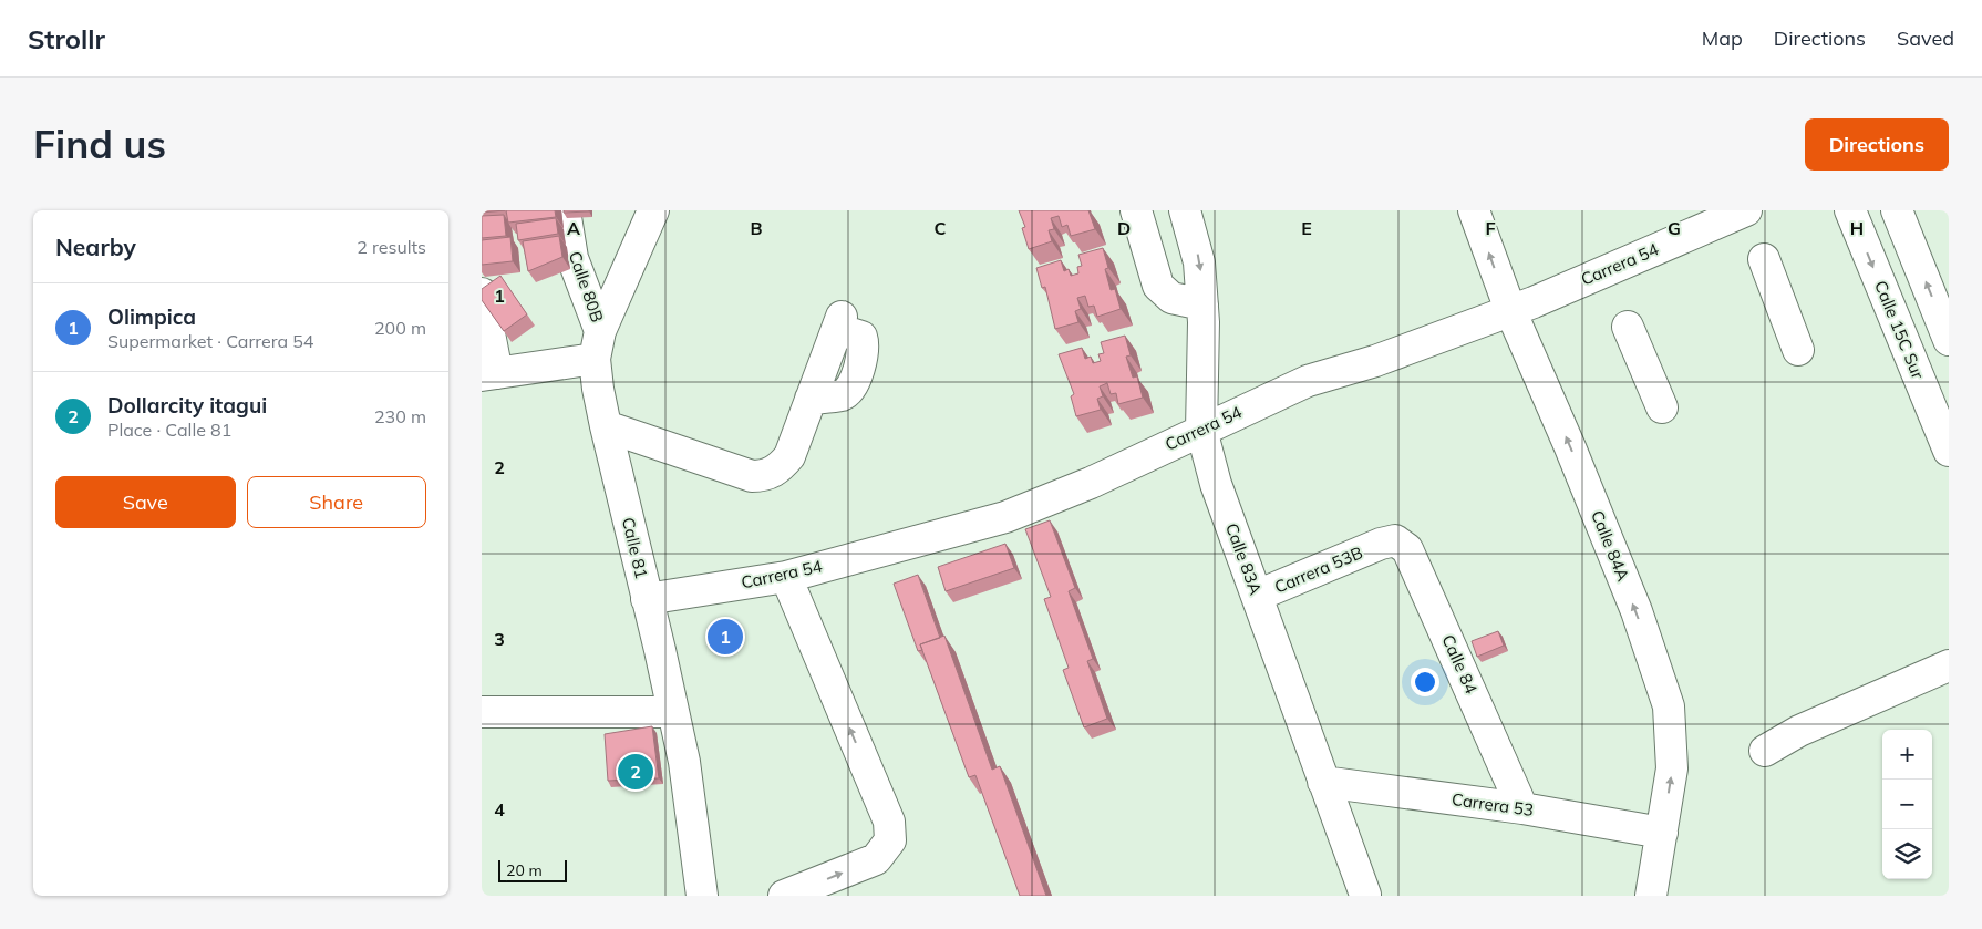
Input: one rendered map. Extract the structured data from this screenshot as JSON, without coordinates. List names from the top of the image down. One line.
{"streets":{"street":["Carrera 54","Calle 80B","Calle 15C Sur","Calle 84A","Calle 81","Calle 83A","Carrera 53B","Calle 84","Carrera 53"]},"crossings":[["Carrera 54","Calle 84A"],["Carrera 54","Calle 81"],["Carrera 54","Calle 83A"],["Calle 80B","Calle 81"],["Calle 84A","Carrera 53"],["Calle 83A","Carrera 53B"],["Calle 83A","Carrera 53"],["Carrera 53B","Calle 84"],["Calle 84","Carrera 53"]],"one_way":["Calle 84A"],"scale_bar":"20 m","page":{"header":"Strollr","nav":["Map","Directions","Saved"],"buttons":["Directions",["Save","Share"]],"title":"Find us","heading":["Nearby","2 results"],"list":[{"mark":"1","name":"Olimpica","note":"Supermarket · Carrera 54","value":"200 m"},{"mark":"2","name":"Dollarcity itagui","note":"Place · Calle 81","value":"230 m"}],"pins":["1","2"],"map_buttons":["+","−"],"scale":"20 m"},"grid":{"columns":["A","B","C","D","E","F","G","H"],"rows":["1","2","3","4"]}}
